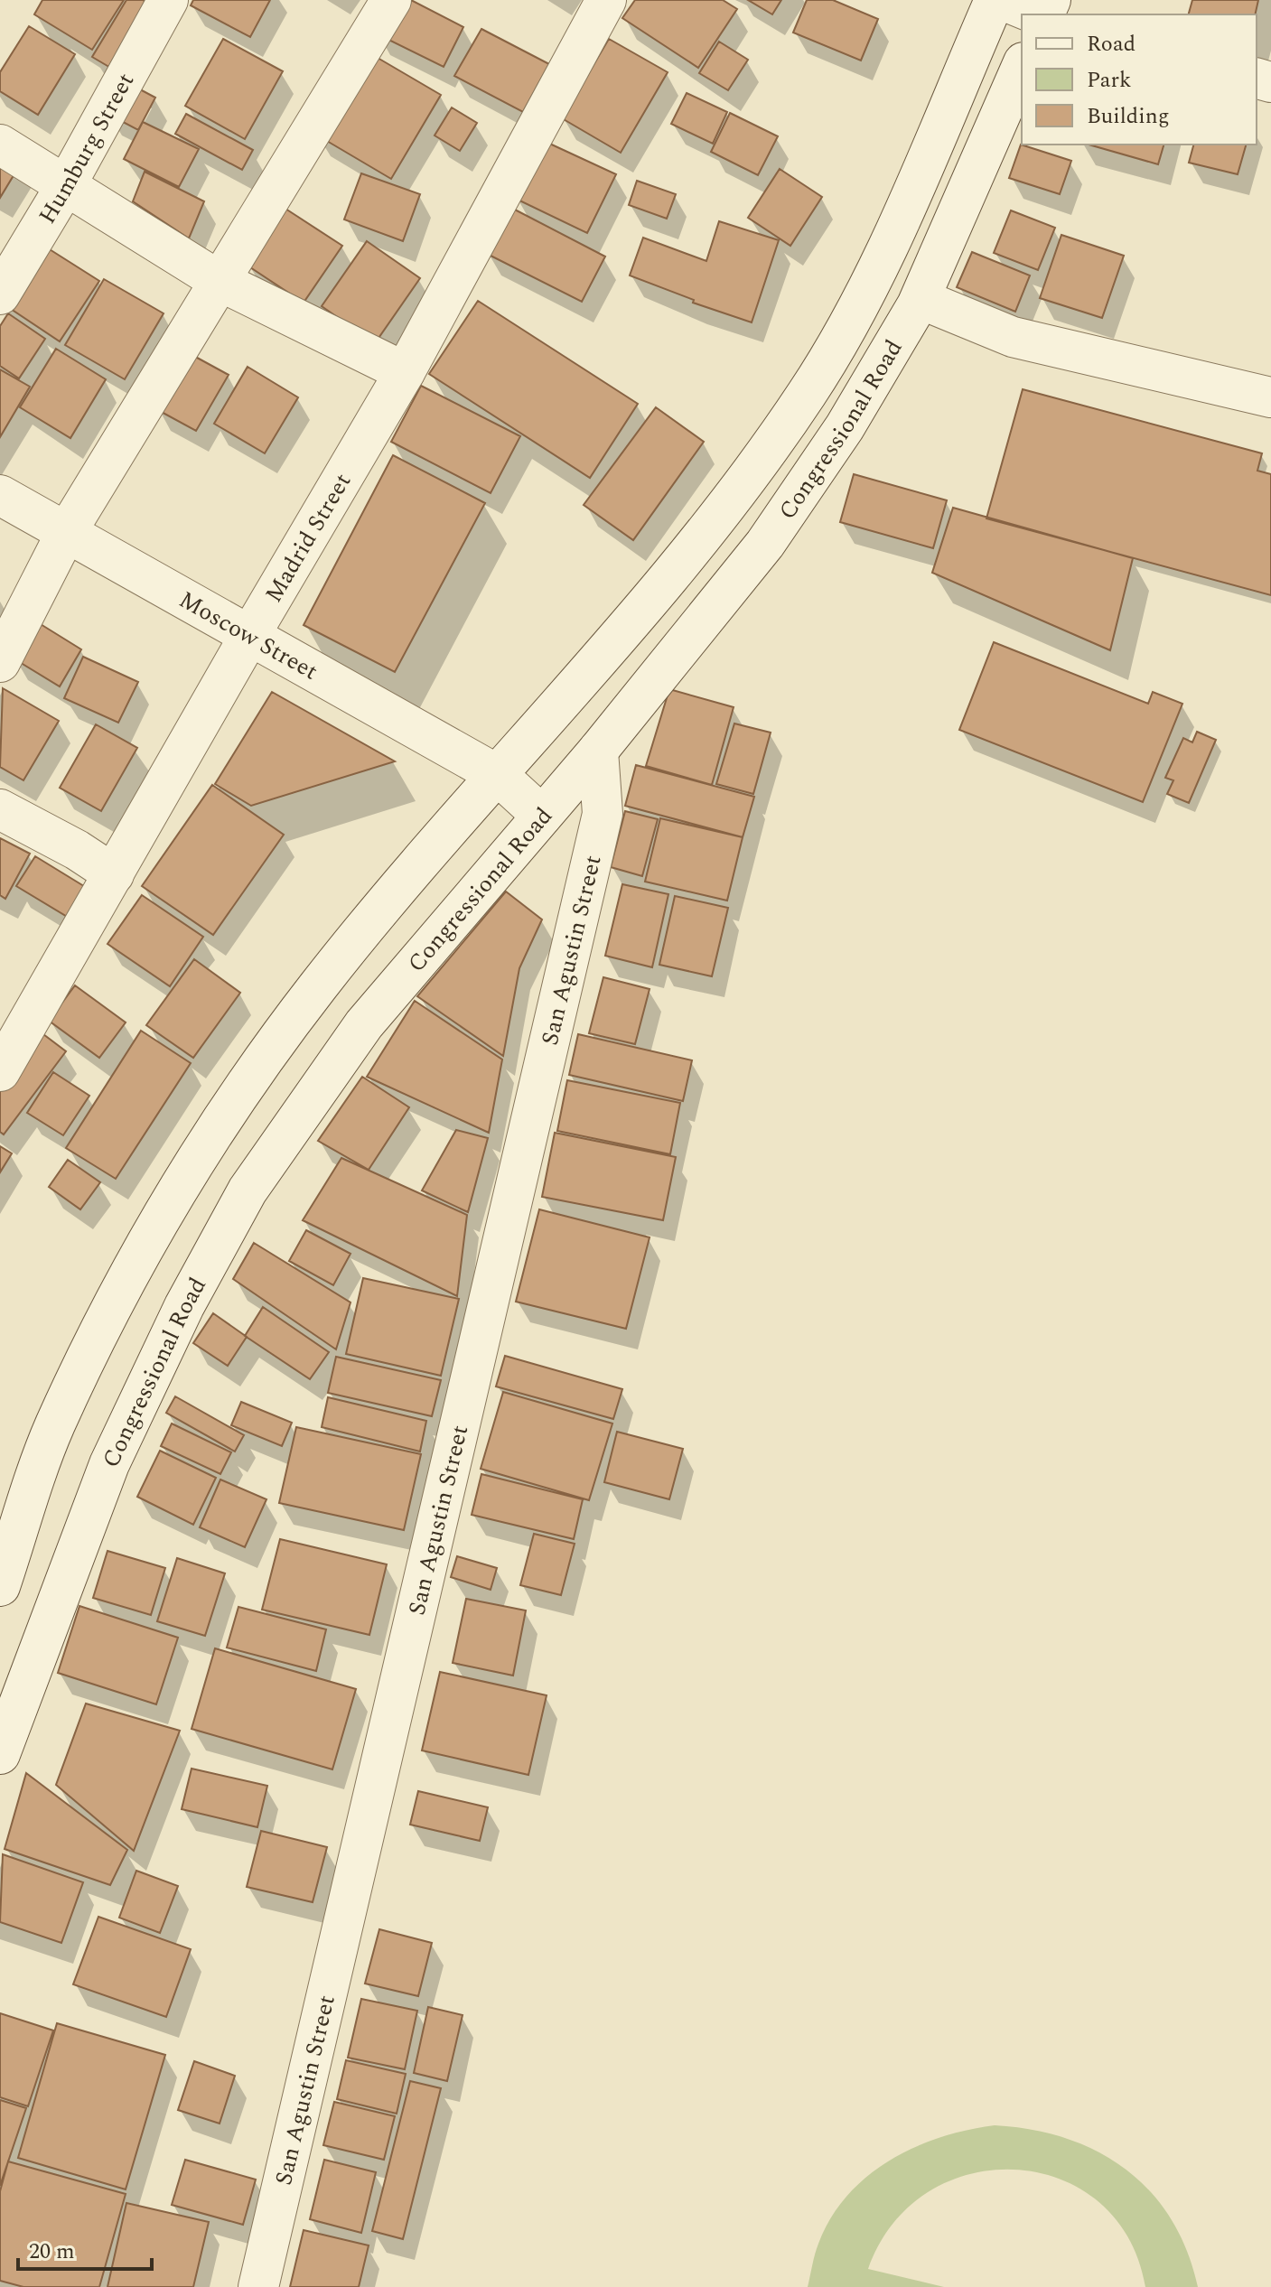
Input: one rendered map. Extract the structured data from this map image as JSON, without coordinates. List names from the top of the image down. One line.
{"streets":{"street":["Humburg Street","Congressional Road","Madrid Street","Moscow Street","San Agustin Street"]},"crossings":[["Congressional Road","Moscow Street"],["Congressional Road","San Agustin Street"],["Madrid Street","Moscow Street"]],"legend":["Road","Park","Building"],"scale_bar":"20 m"}
